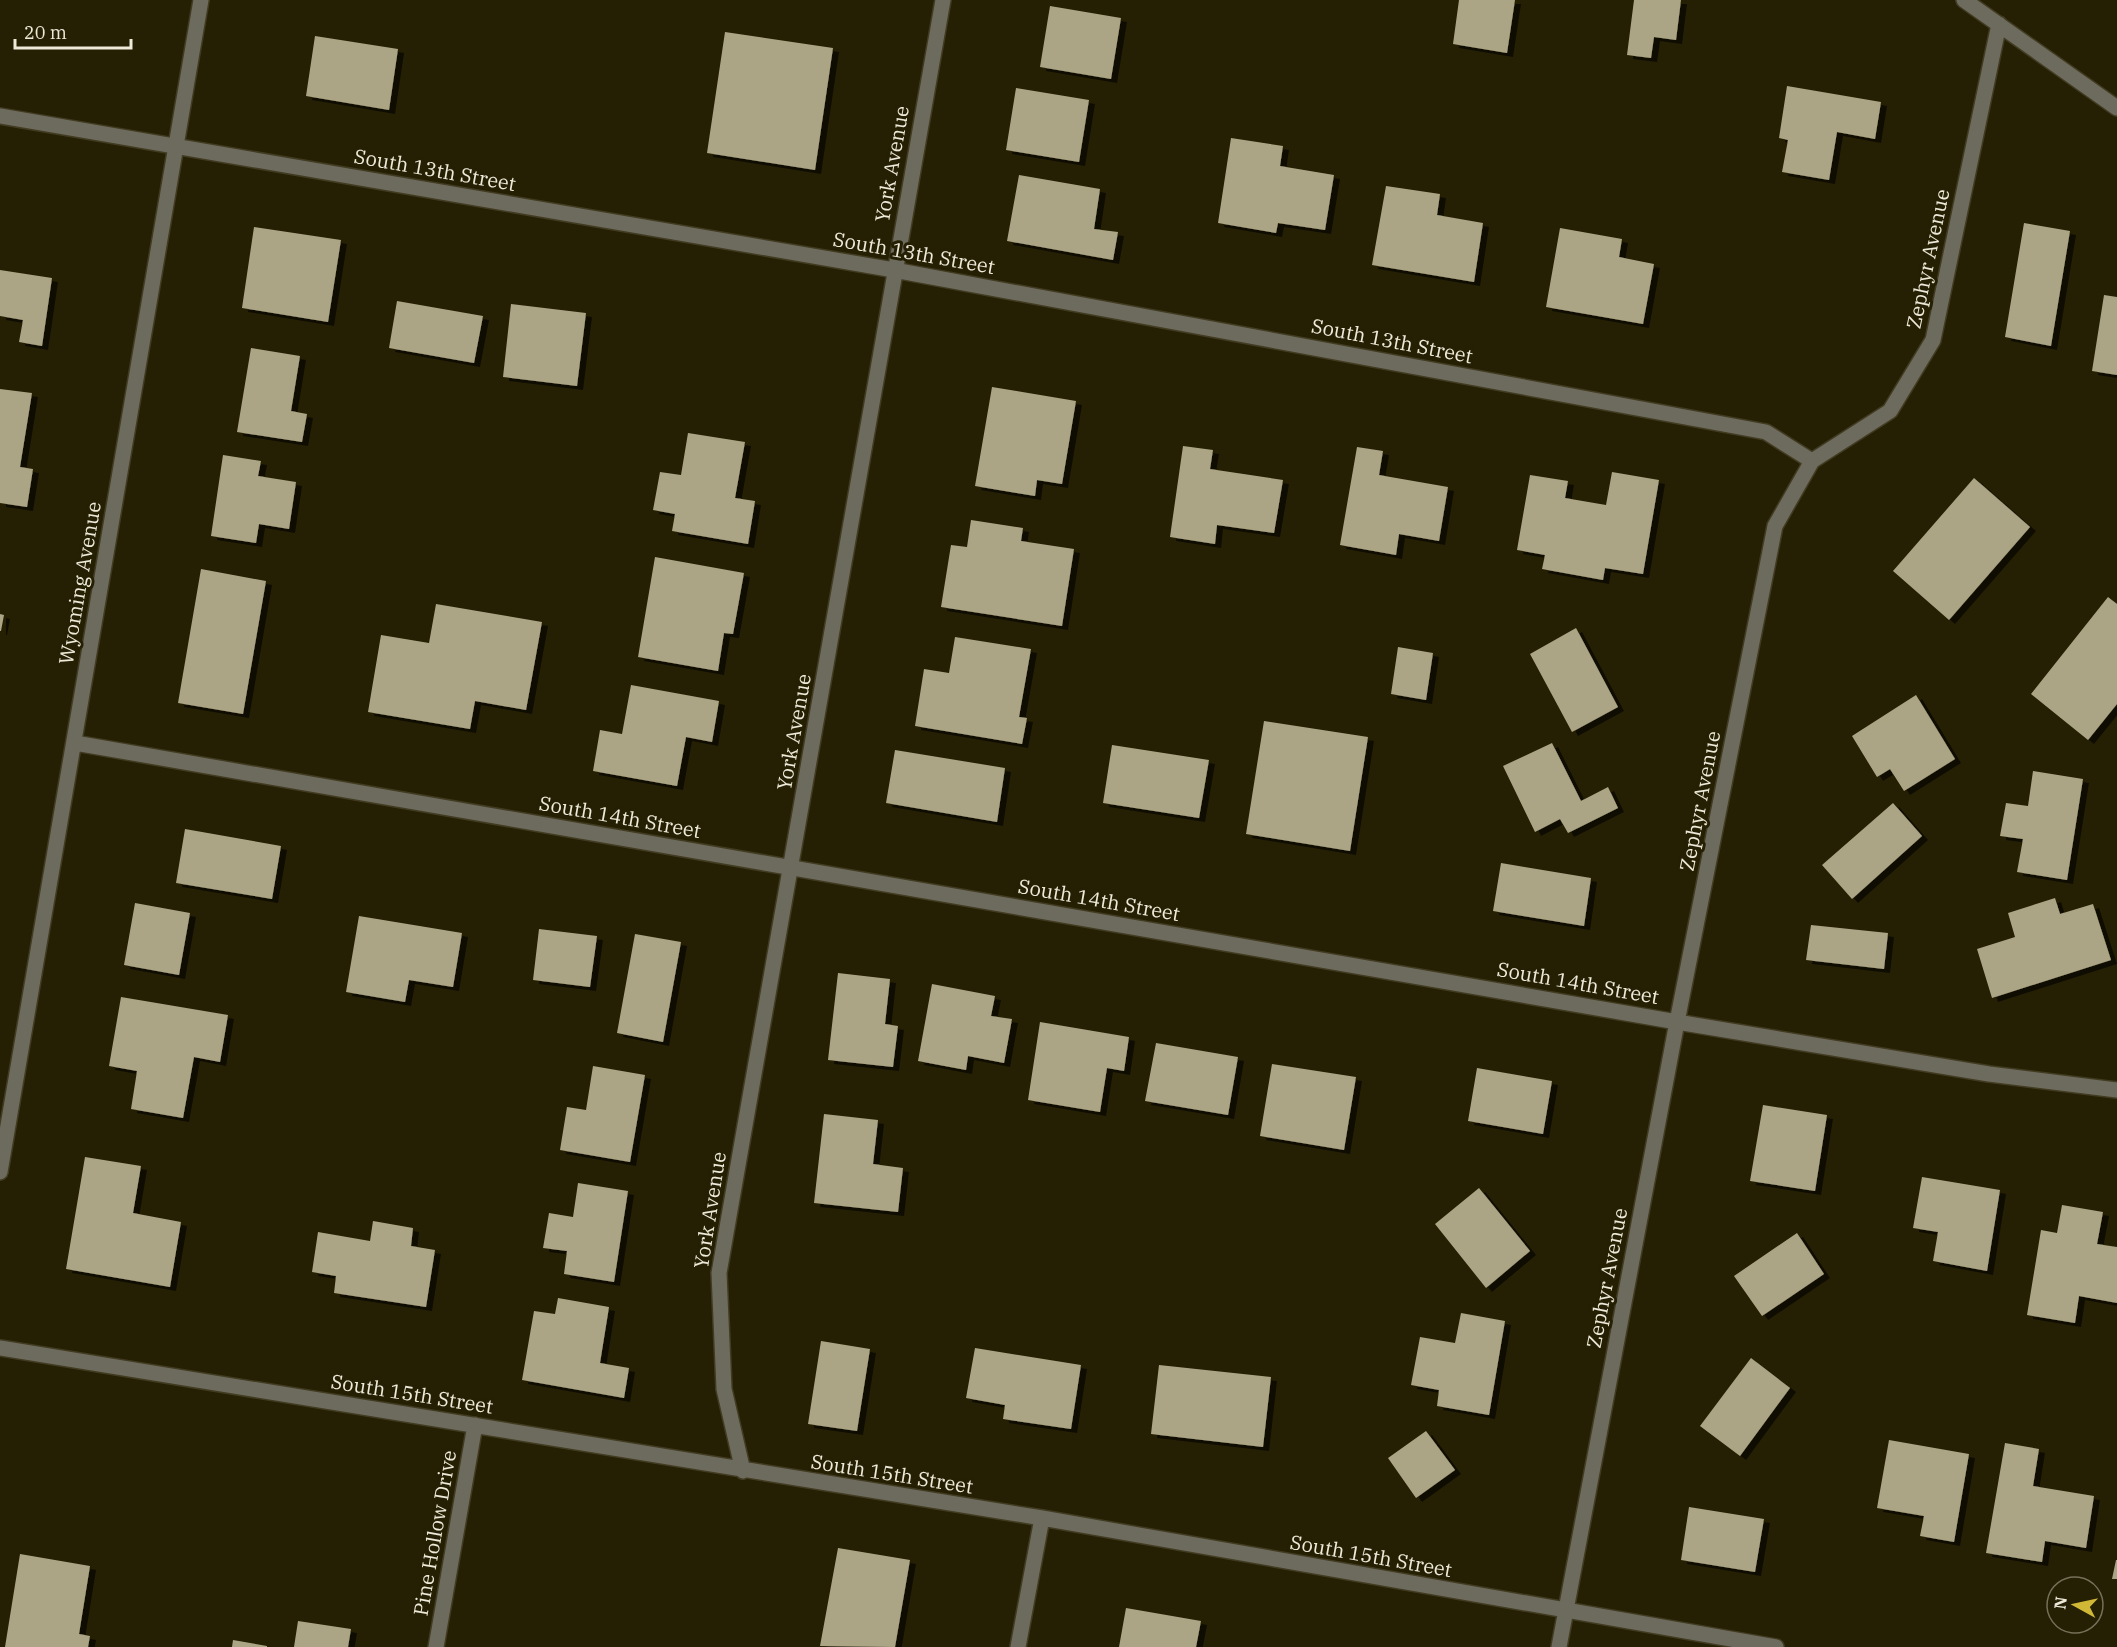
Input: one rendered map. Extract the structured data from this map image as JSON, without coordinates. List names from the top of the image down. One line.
{"streets":{"street":["York Avenue","South 13th Street","Zephyr Avenue","Wyoming Avenue","South 14th Street","South 15th Street","Pine Hollow Drive"]},"crossings":[["York Avenue","South 13th Street"],["York Avenue","South 14th Street"],["York Avenue","South 15th Street"],["South 13th Street","Zephyr Avenue"],["South 13th Street","Wyoming Avenue"],["Zephyr Avenue","South 14th Street"],["Zephyr Avenue","South 15th Street"],["Wyoming Avenue","South 14th Street"],["South 15th Street","Pine Hollow Drive"]],"scale_bar":"20 m","north":"left"}
